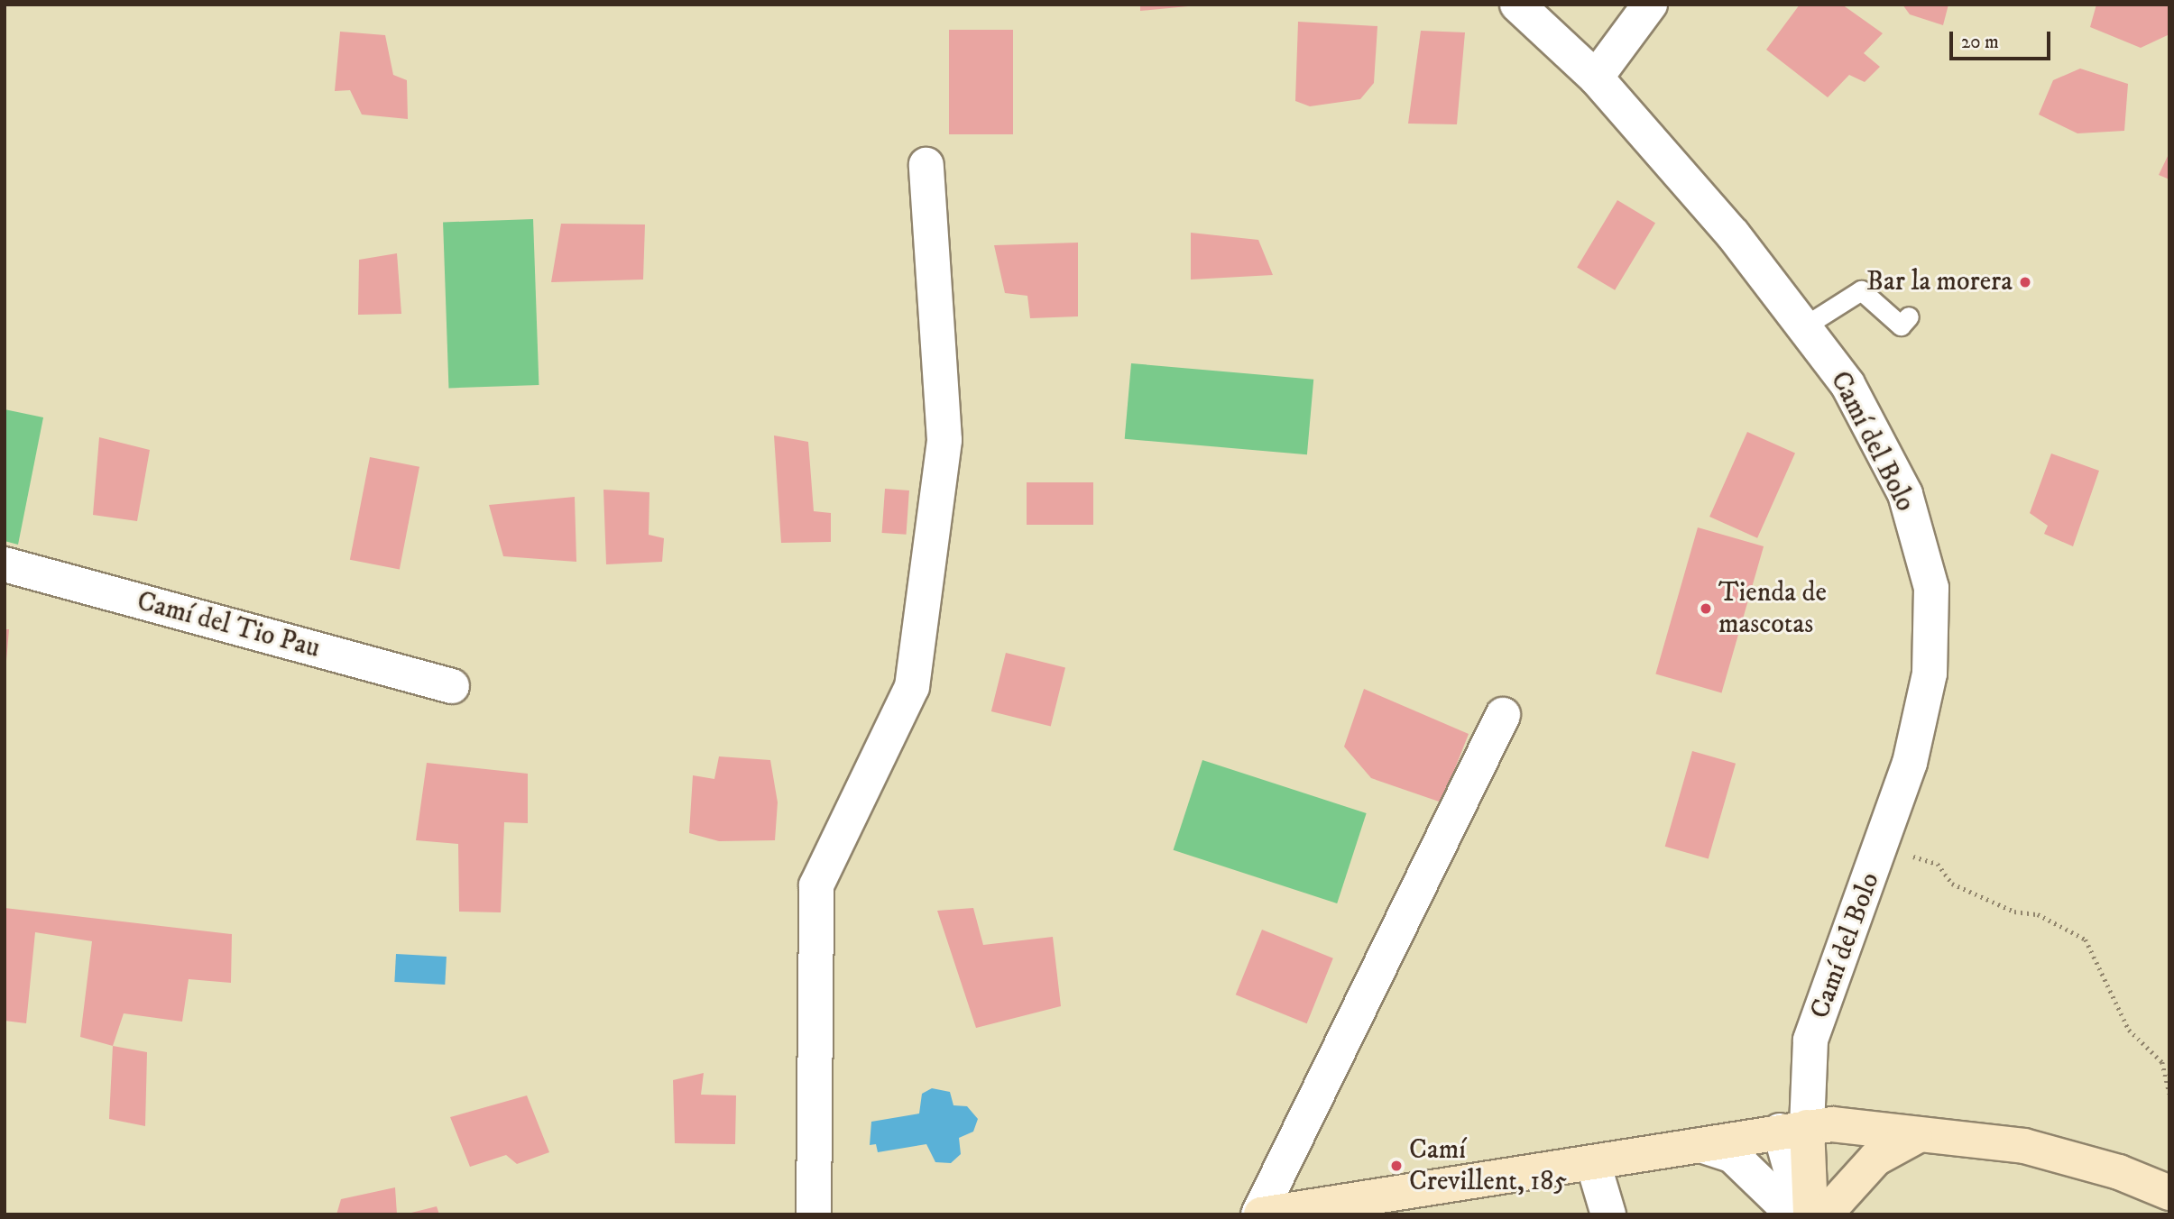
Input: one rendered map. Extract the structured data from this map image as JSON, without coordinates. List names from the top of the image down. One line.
{"streets":{"street":["Camí del Bolo","Camí del Tio Pau"]},"places":["Bar la morera","Tienda de mascotas","Camí Crevillent, 185"],"scale_bar":"20 m"}
